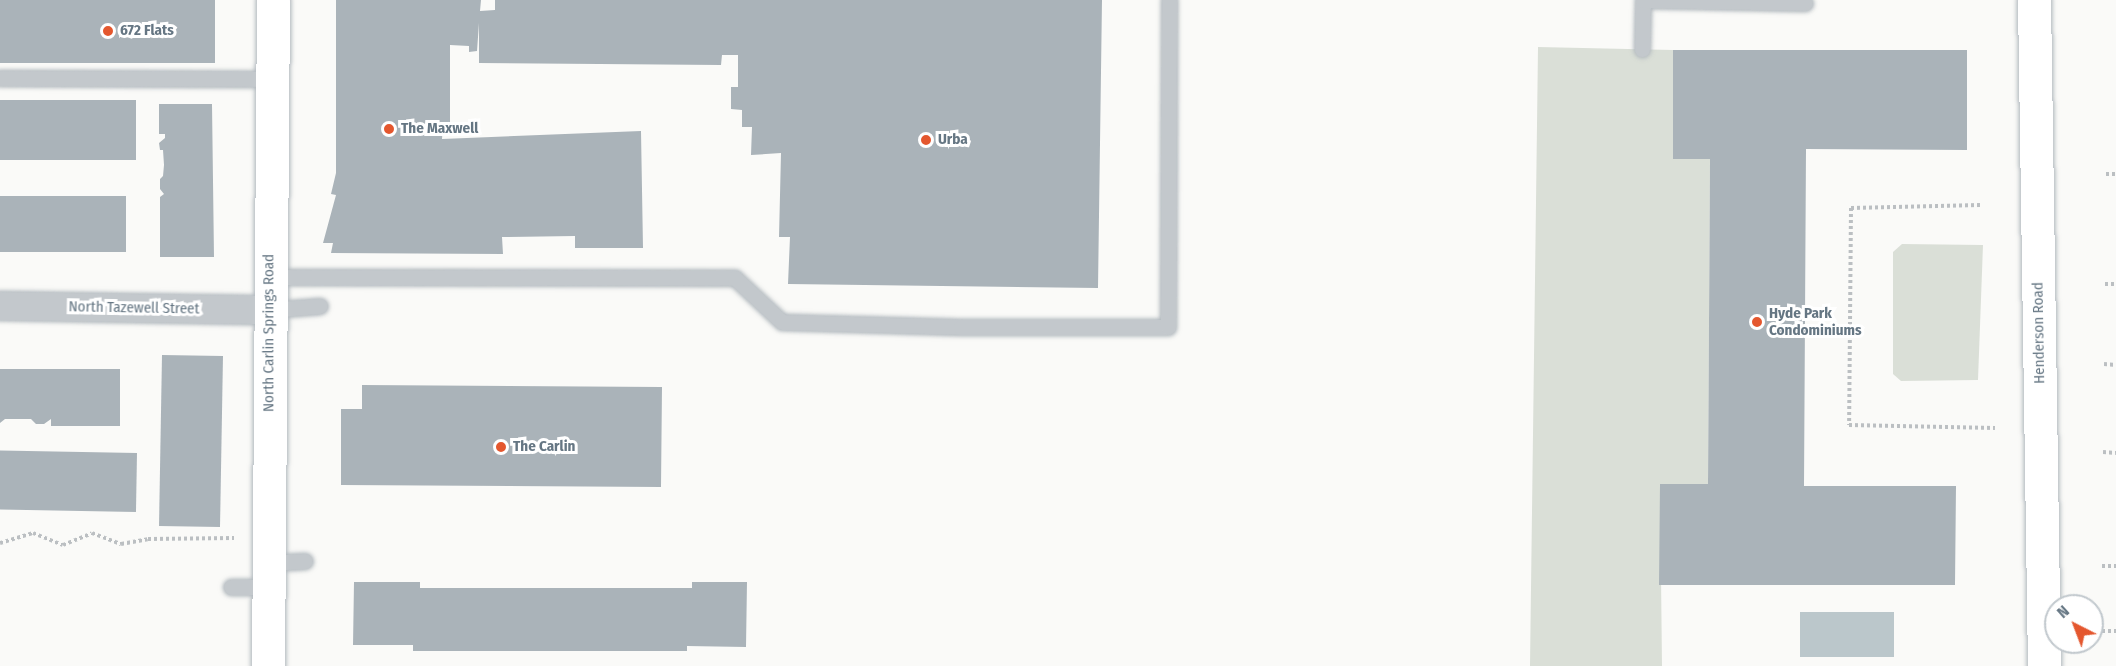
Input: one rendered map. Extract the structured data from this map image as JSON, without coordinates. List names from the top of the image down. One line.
{"streets":{"street":["North Tazewell Street","North Carlin Springs Road","Henderson Road"]},"crossings":[["North Tazewell Street","North Carlin Springs Road"]],"places":["672 Flats","The Maxwell","Urba","Hyde Park Condominiums","The Carlin"],"north":"top left"}
